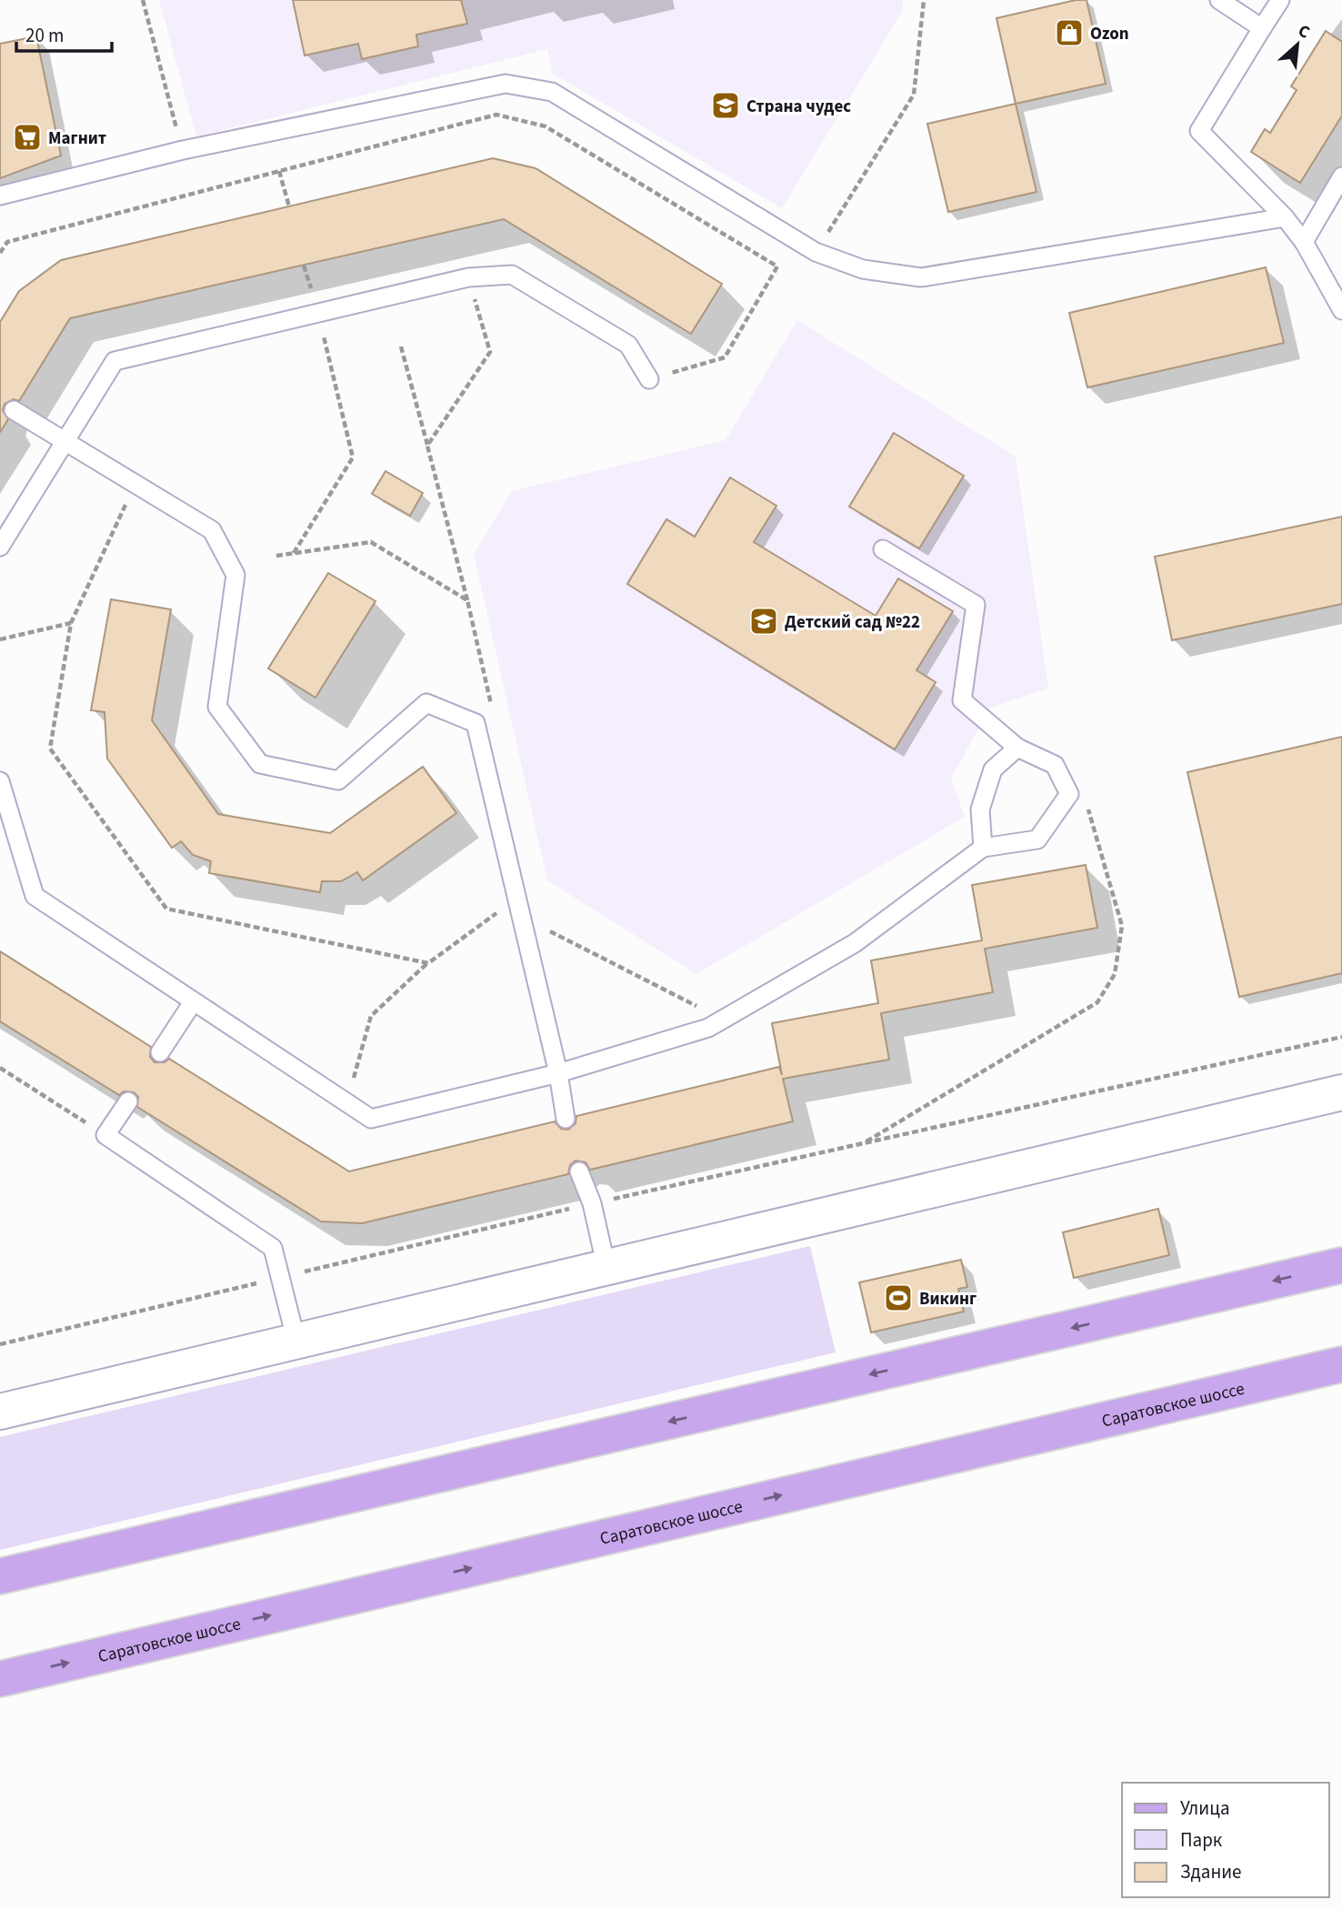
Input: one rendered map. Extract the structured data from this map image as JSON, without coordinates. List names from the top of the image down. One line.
{"streets":{"main road":["Саратовское шоссе"]},"places":{"shop":["Ozon"],"school or university":["Страна чудес","Детский сад №22"],"supermarket":["Магнит"],"sports":["Викинг"]},"legend":["Улица","Парк","Здание"],"scale_bar":"20 m","north":"top right"}
